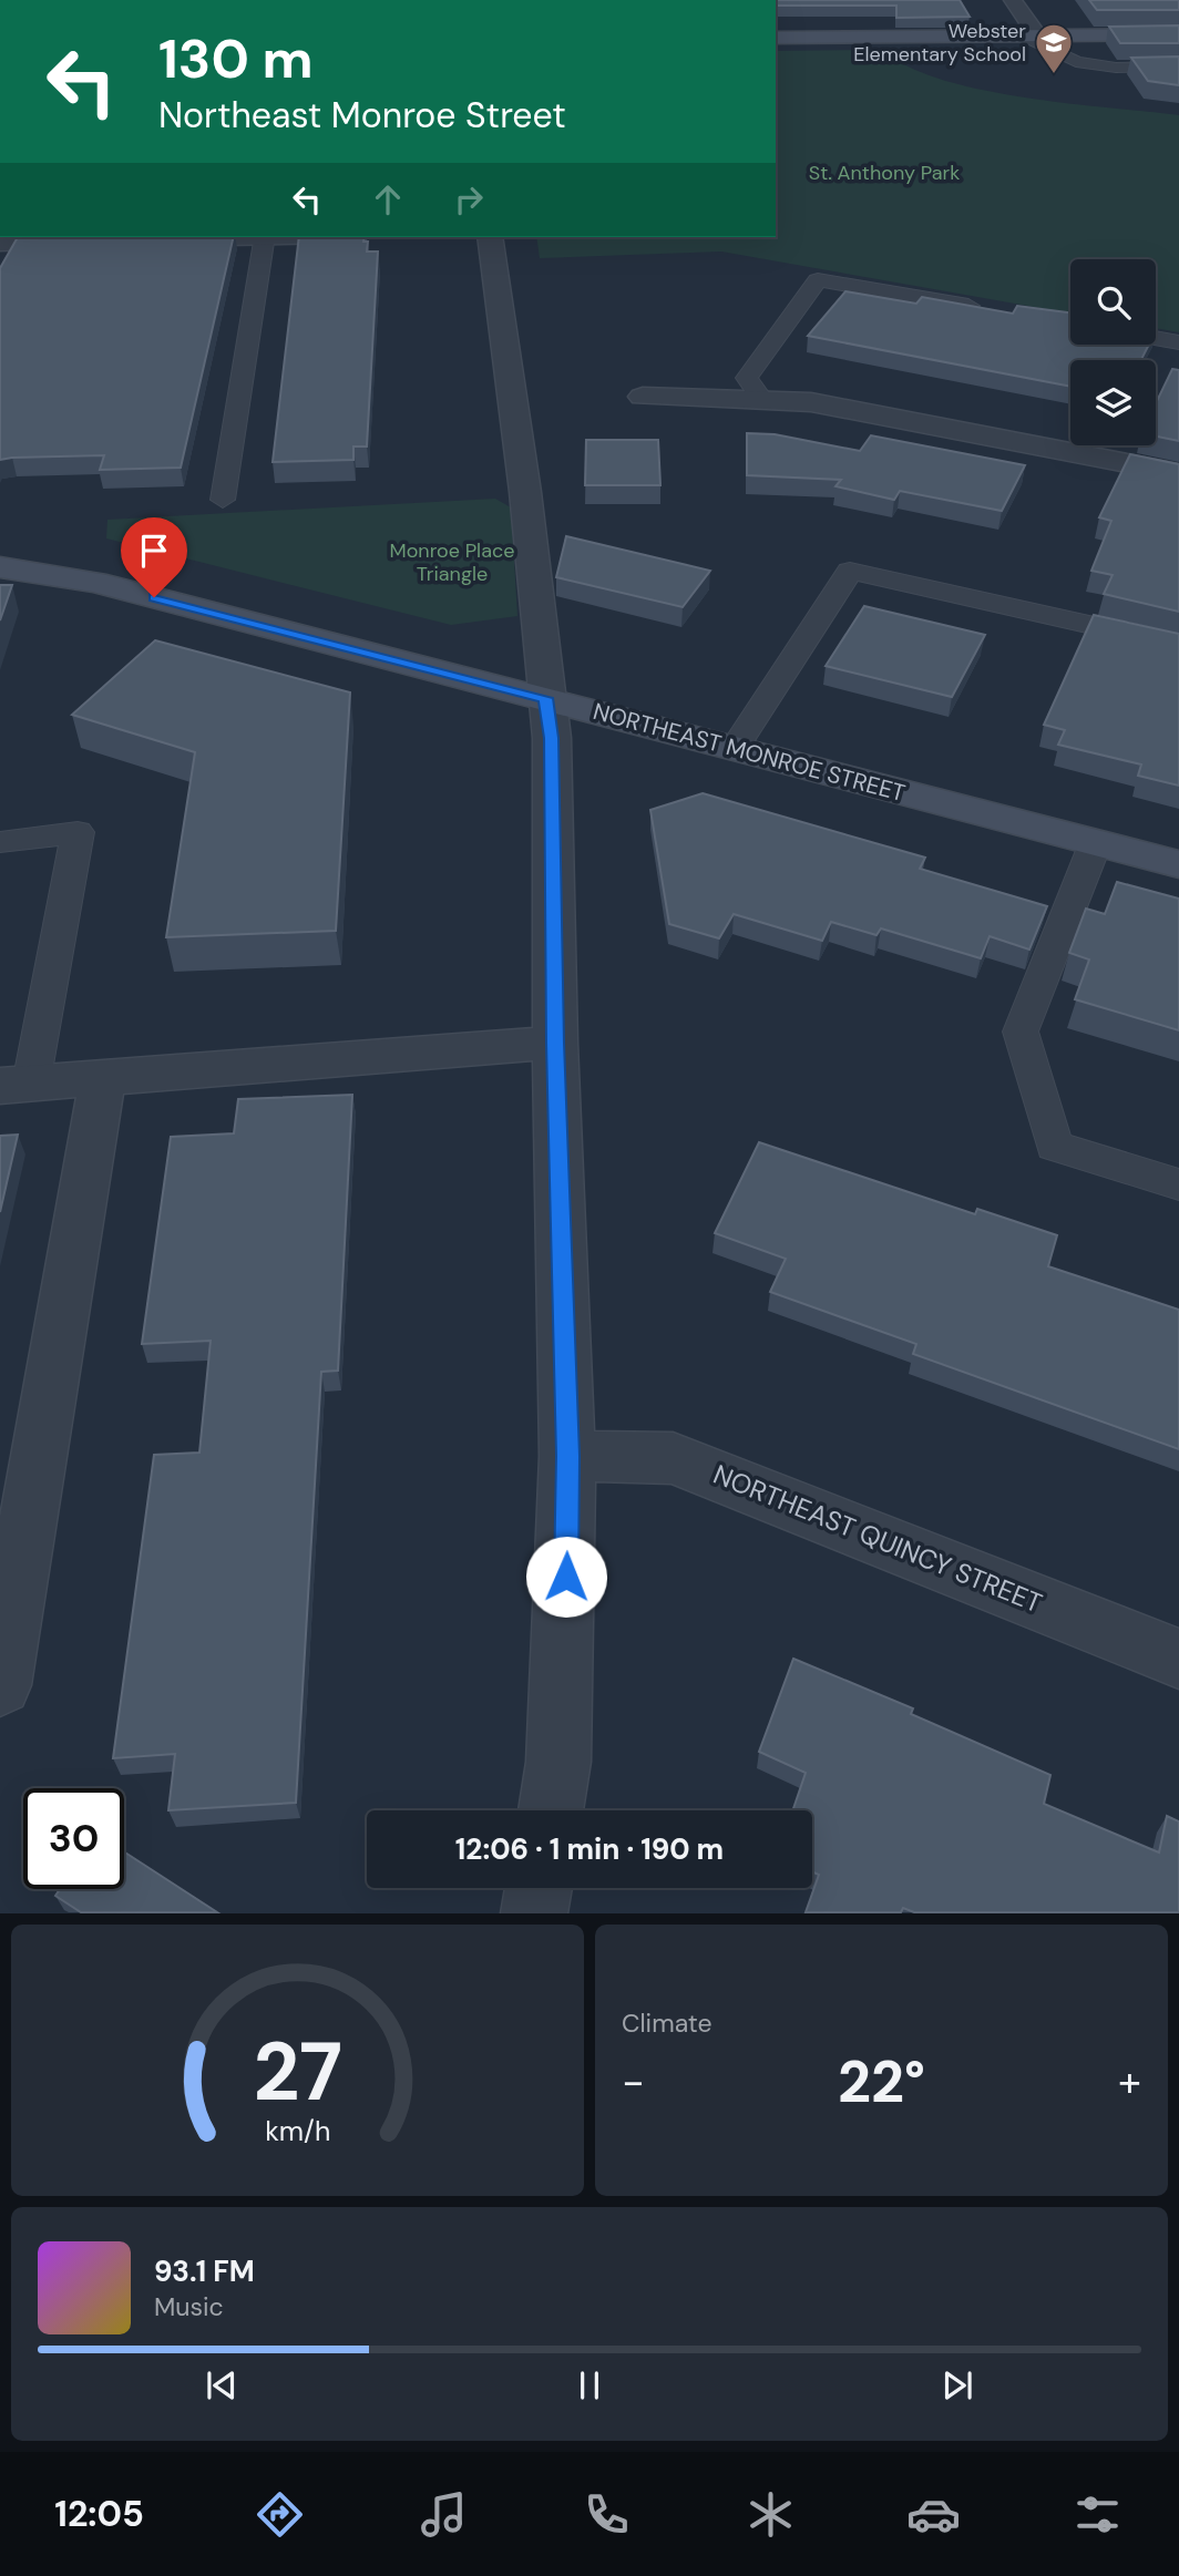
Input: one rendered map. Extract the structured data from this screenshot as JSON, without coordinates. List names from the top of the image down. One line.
{"streets":{"street":["NORTHEAST MONROE STREET","NORTHEAST QUINCY STREET"]},"parks":["St. Anthony Park","Monroe Place Triangle"],"places":{"school or university":["Webster Elementary School"]},"page":{"turn":["130 m","Northeast Monroe Street"],"limit":"30","trip":"12:06 · 1 min · 190 m","tile":"Climate","heat":["−","22°","+"],"song":["93.1 FM","Music"],"tabs":"12:05","gauge":["27","km/h"]}}
